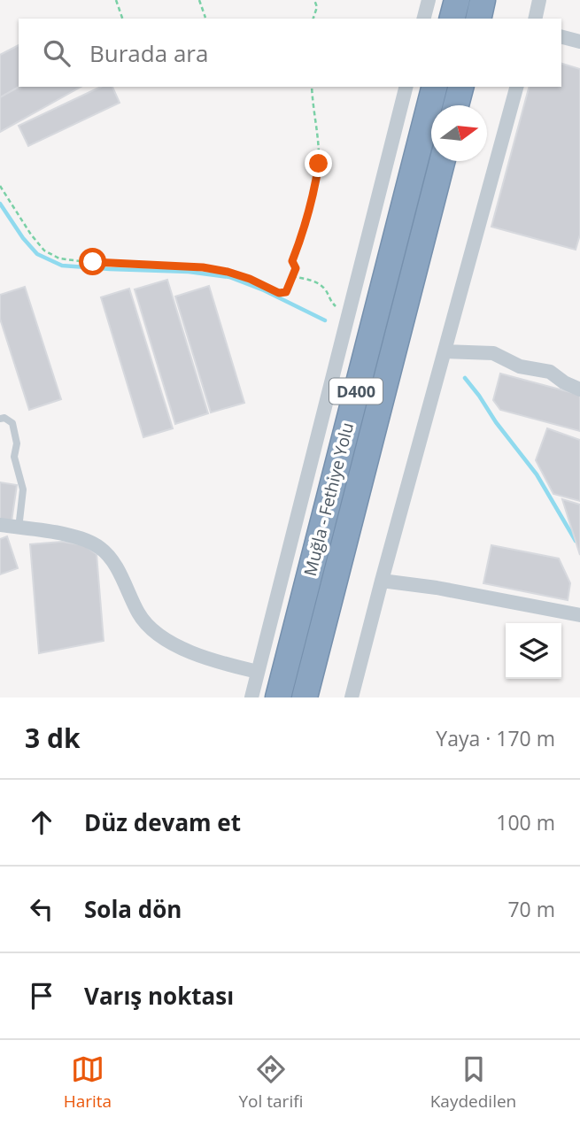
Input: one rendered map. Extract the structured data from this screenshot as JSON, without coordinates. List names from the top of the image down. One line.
{"streets":{"highway":["D400","Muğla - Fethiye Yolu"]},"north":"right","page":{"search":"Burada ara","heading":["3 dk","Yaya · 170 m"],"list":[["Düz devam et","100 m"],["Sola dön","70 m"],"Varış noktası"],"nav":["Harita","Yol tarifi","Kaydedilen"]}}
